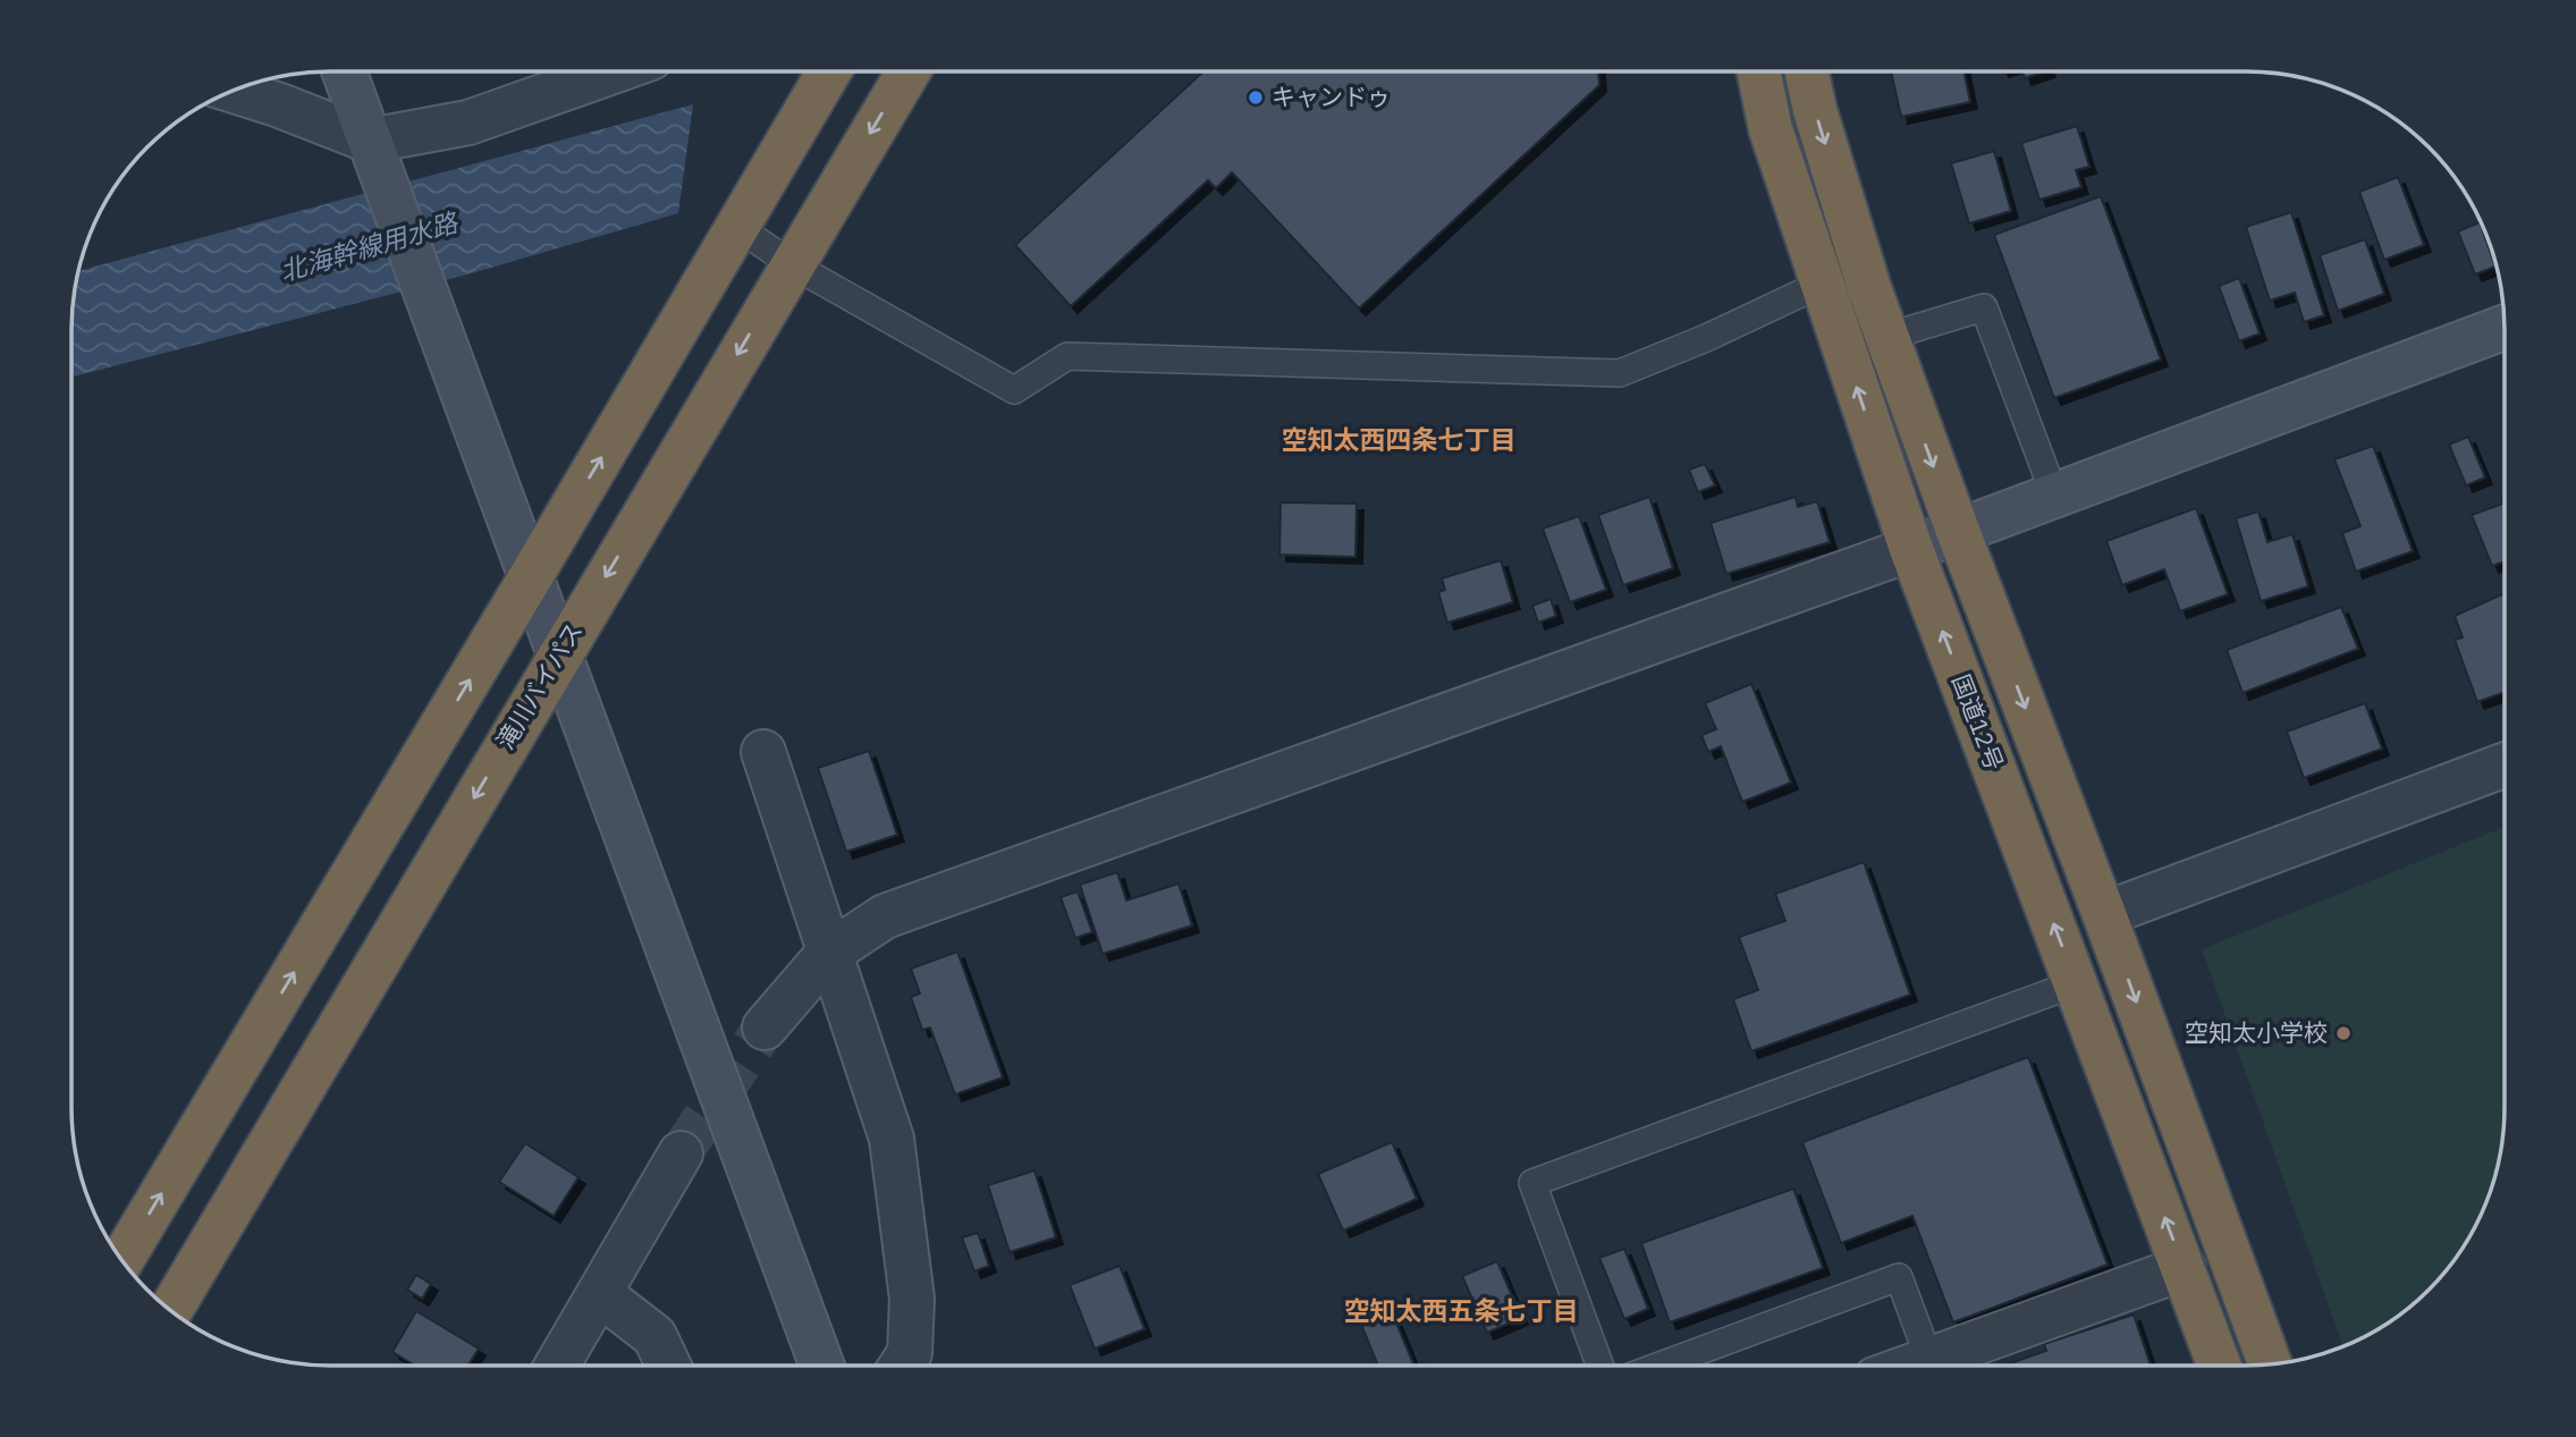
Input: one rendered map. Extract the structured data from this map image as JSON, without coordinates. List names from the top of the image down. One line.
{"streets":{"highway":["滝川バイパス","国道12号"]},"districts":["空知太西四条七丁目","空知太西五条七丁目"],"water":["北海幹線用水路"],"places":["キャンドゥ","空知太小学校"]}
